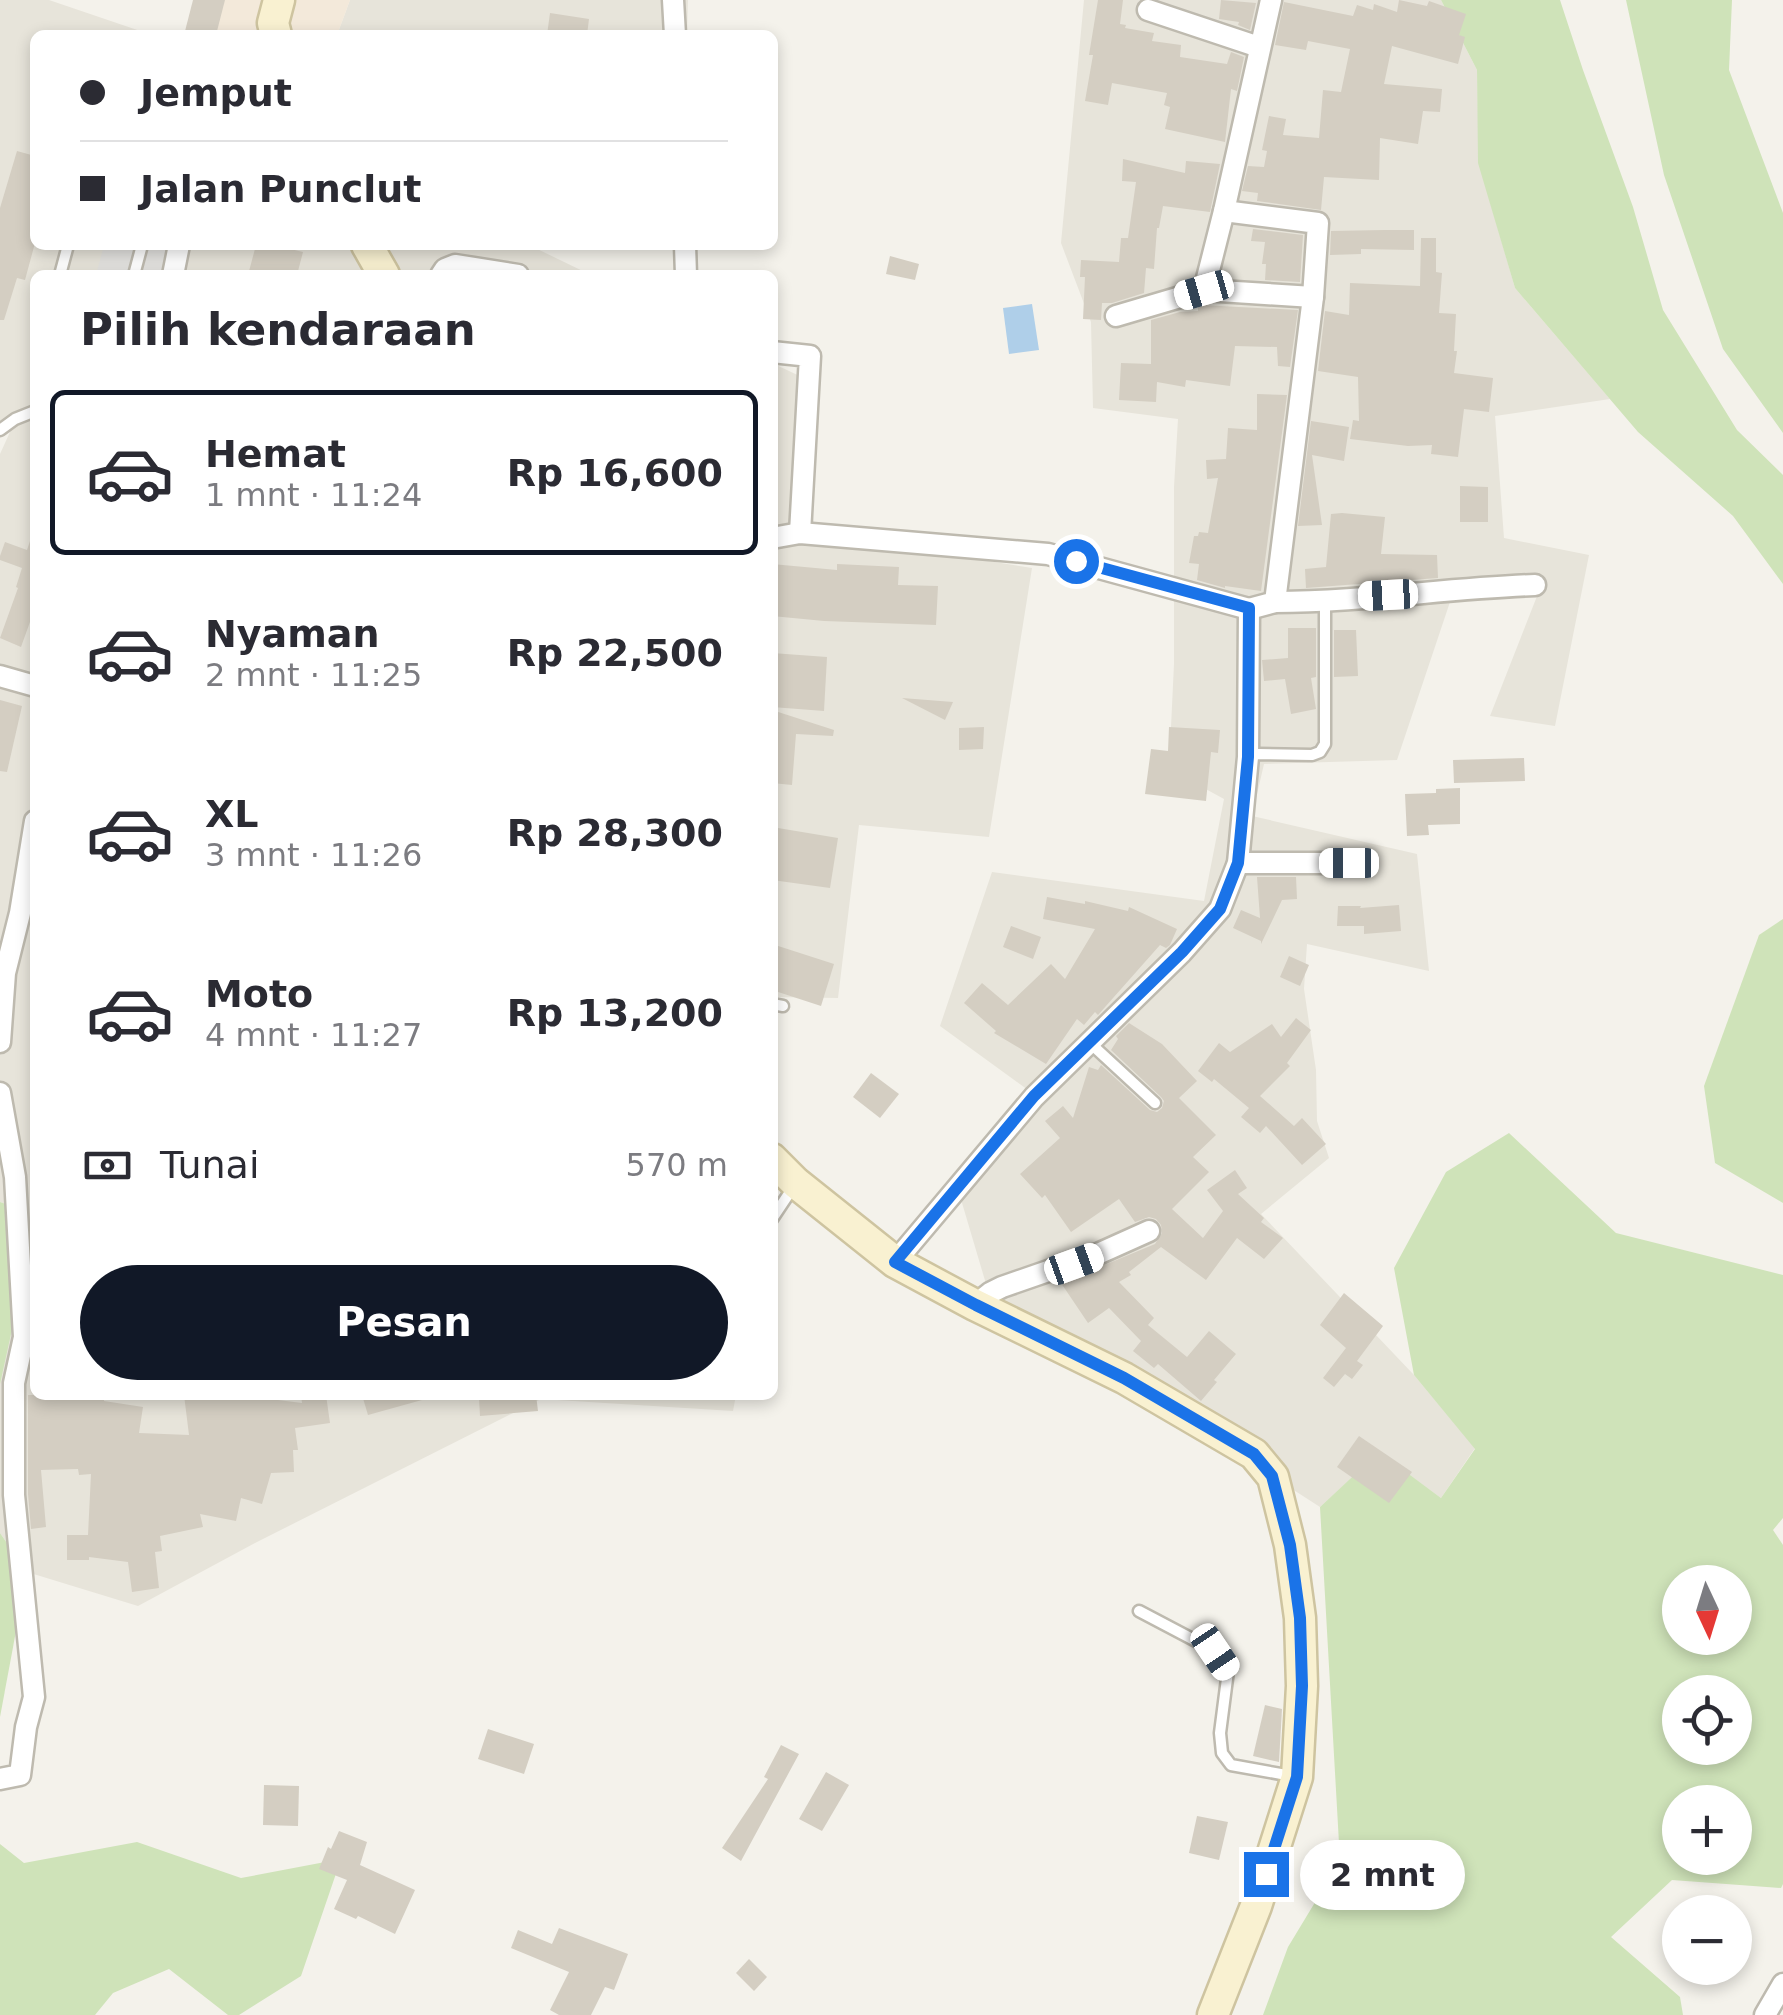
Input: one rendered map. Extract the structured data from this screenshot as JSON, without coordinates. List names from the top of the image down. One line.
{"north":"bottom","page":{"banner":["Jemput","Jalan Punclut"],"heading":"Pilih kendaraan","list":[{"name":"Hemat","note":"1 mnt · 11:24","value":"Rp 16,600"},{"name":"Nyaman","note":"2 mnt · 11:25","value":"Rp 22,500"},{"name":"XL","note":"3 mnt · 11:26","value":"Rp 28,300"},{"name":"Moto","note":"4 mnt · 11:27","value":"Rp 13,200"}],"pay":["Tunai","570 m"],"buttons":"Pesan","map_buttons":["+","−"],"bubble":"2 mnt"}}
